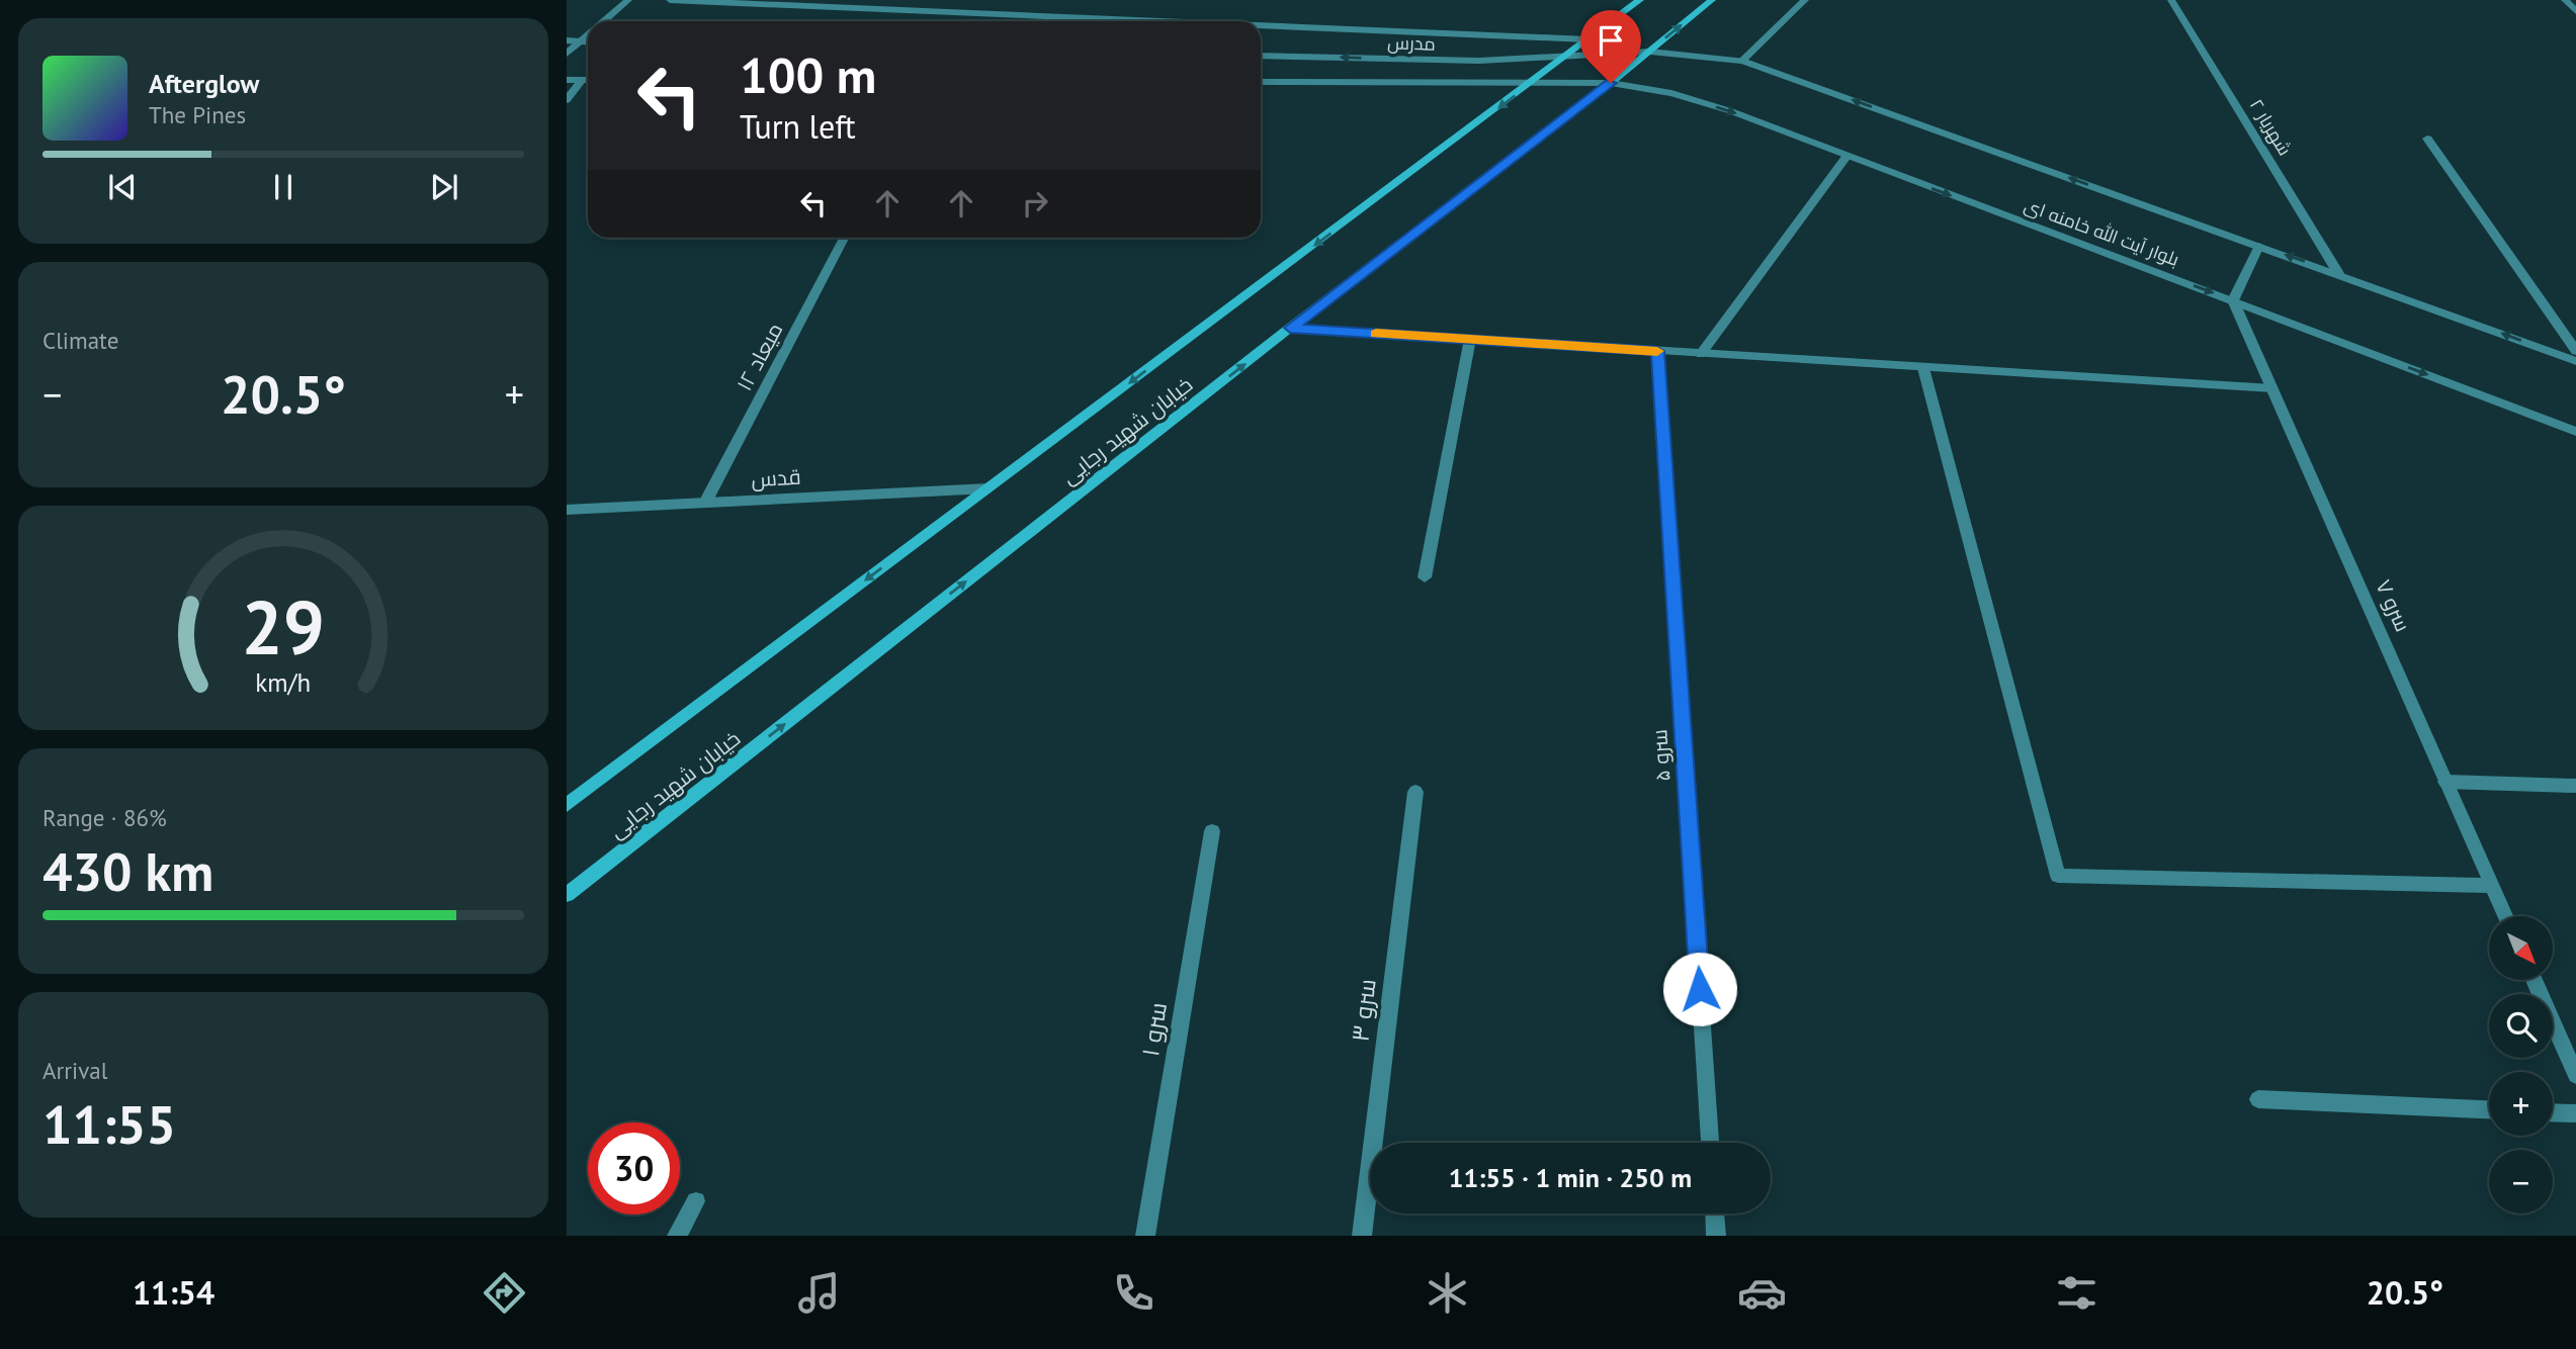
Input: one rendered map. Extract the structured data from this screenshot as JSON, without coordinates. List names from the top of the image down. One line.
{"streets":{"main road":["خیابان شهید رجایی"],"street":["مدرس","شهریار ۲","بلوار آیت الله خامنه ای","میعاد ۱۲","قدس","سرو ۷","سرو ۵","سرو ۳","سرو ۱"]},"crossings":[["مدرس","بلوار آیت الله خامنه ای"],["مدرس","خیابان شهید رجایی"],["شهریار ۲","بلوار آیت الله خامنه ای"],["بلوار آیت الله خامنه ای","خیابان شهید رجایی"],["بلوار آیت الله خامنه ای","سرو ۷"],["میعاد ۱۲","قدس"],["خیابان شهید رجایی","قدس"]],"north":"bottom right","page":{"turn":["100 m","Turn left"],"song":["Afterglow","The Pines"],"tile":["Climate",["Range · 86%","430 km"],["Arrival","11:55"]],"heat":["−","20.5°","+"],"map_buttons":["+","−"],"limit":"30","trip":"11:55 · 1 min · 250 m","tabs":["11:54","20.5°"],"gauge":["29","km/h"]}}
